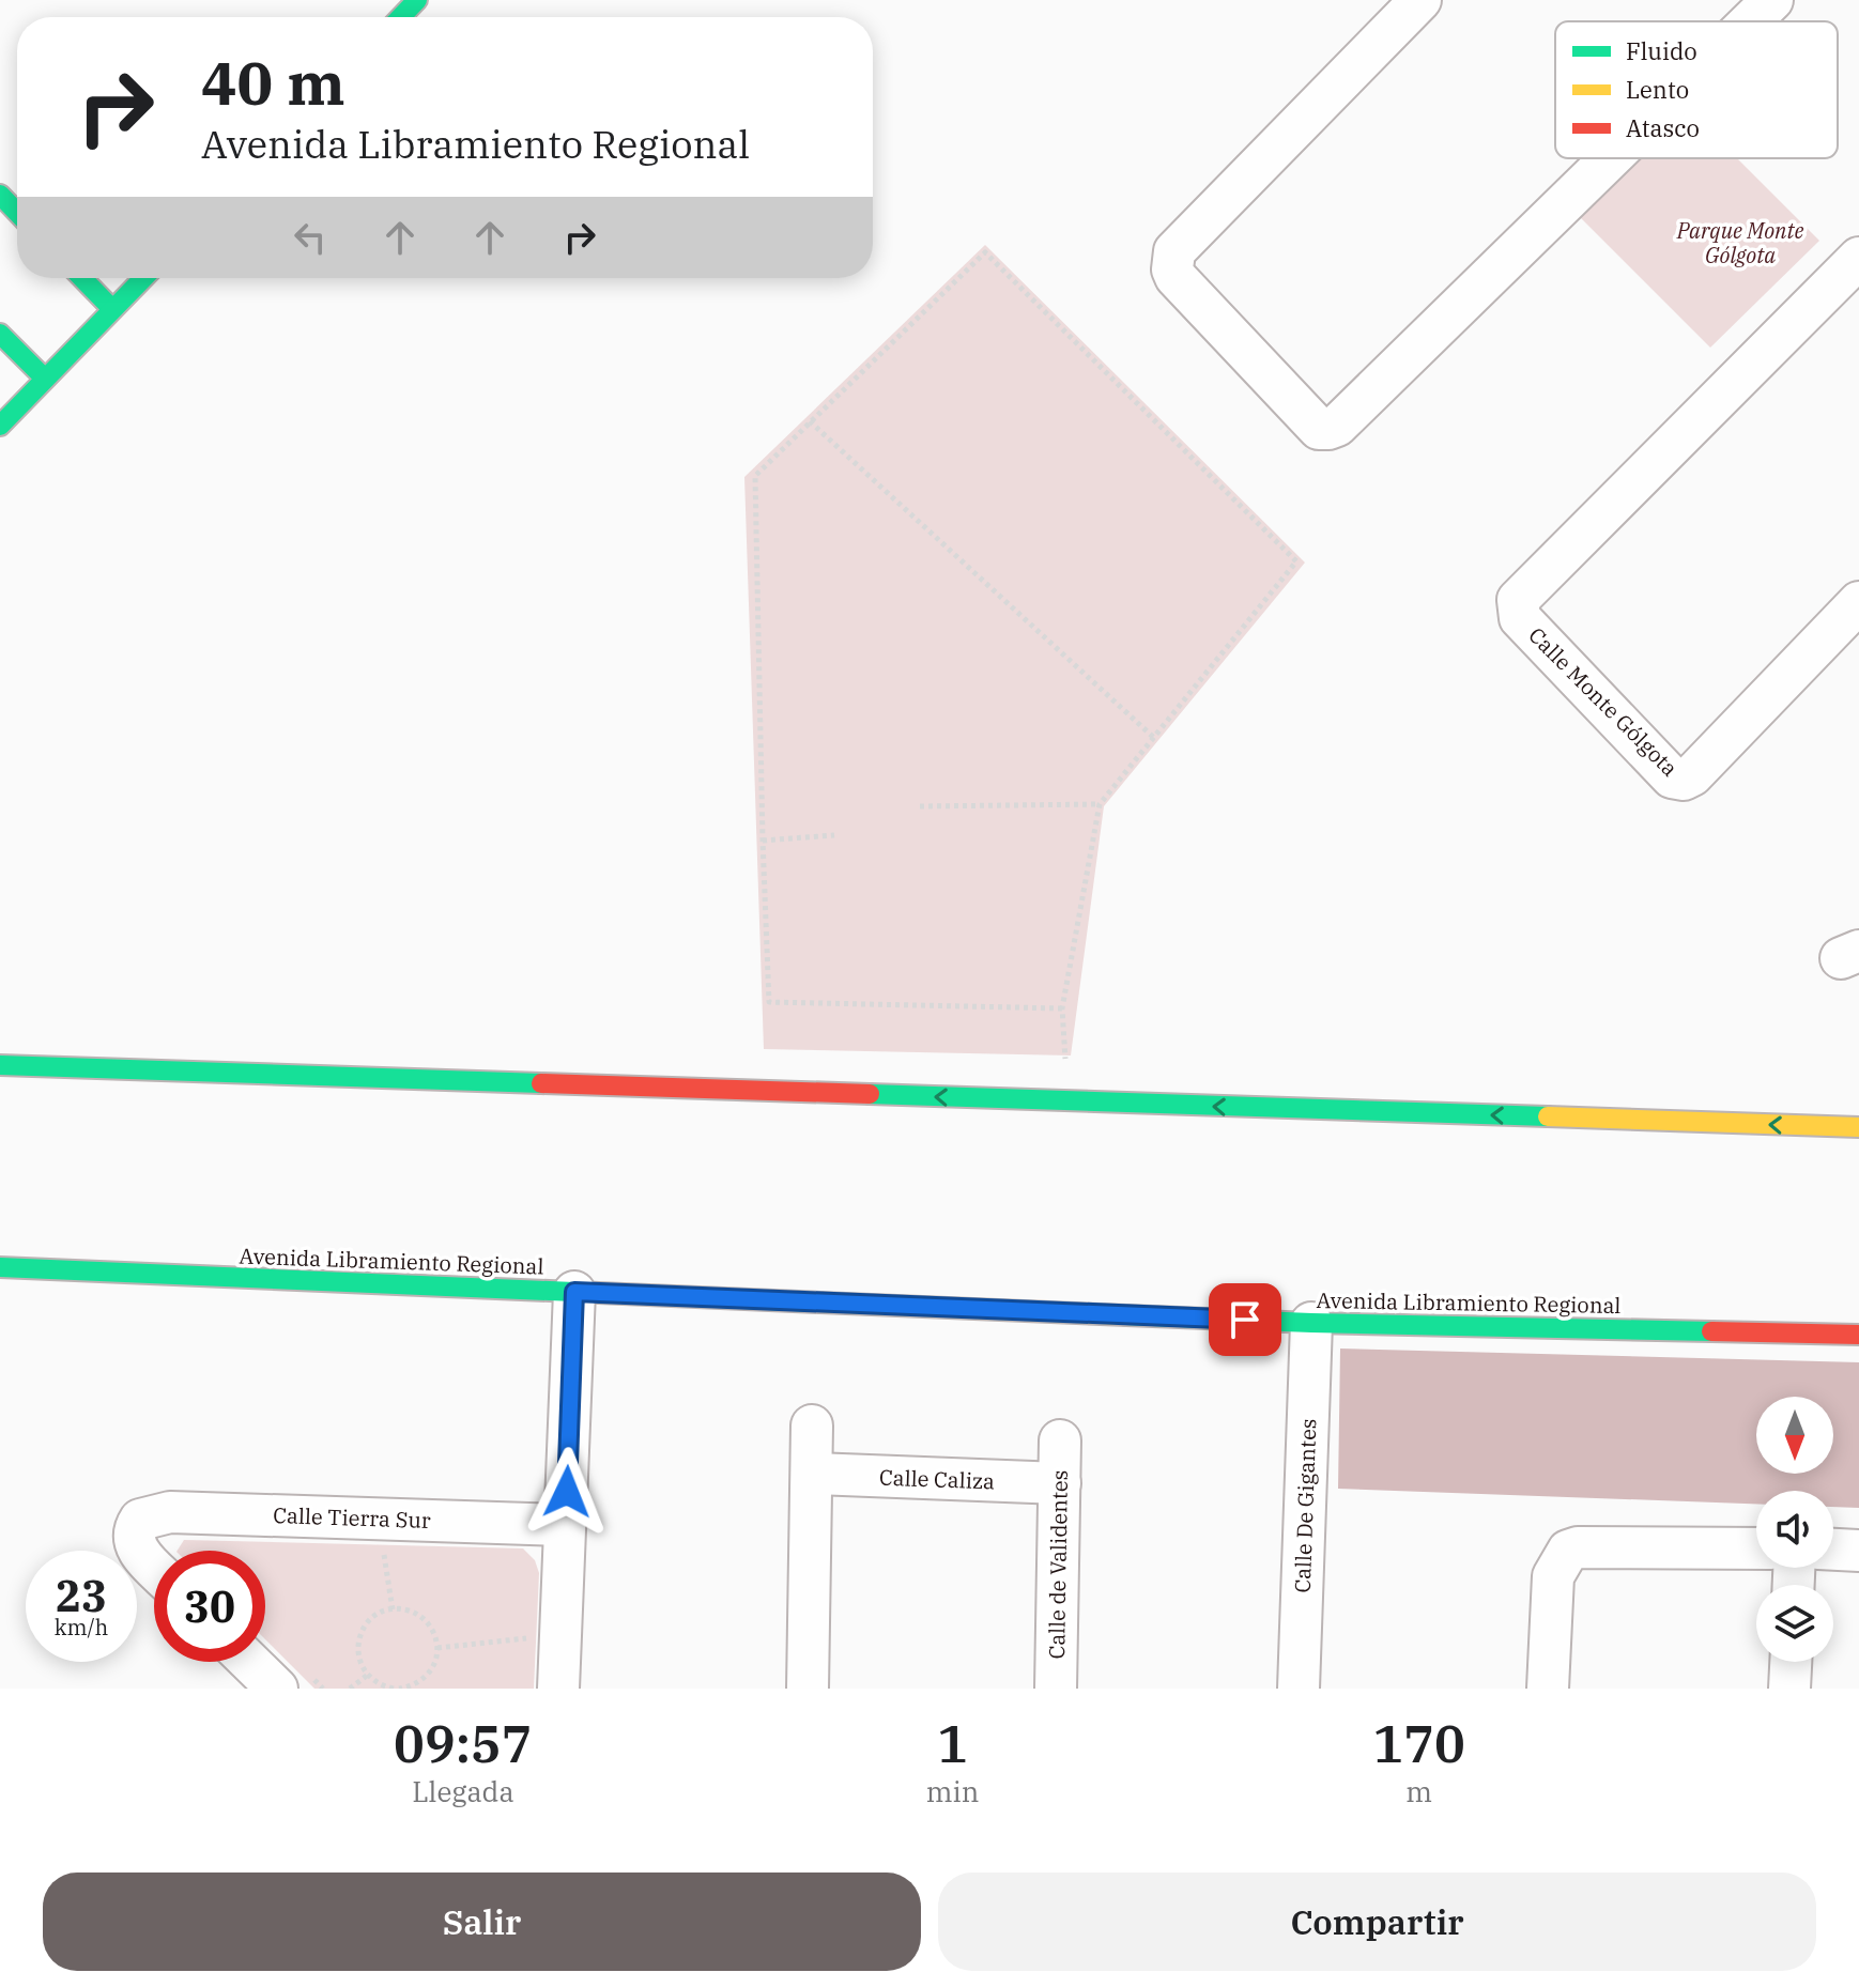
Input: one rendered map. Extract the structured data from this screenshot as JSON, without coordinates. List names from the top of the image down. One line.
{"streets":{"street":["Calle Monte Gólgota","Avenida Libramiento Regional","Calle Caliza","Calle De Gigantes","Calle Tierra Sur","Calle de Validentes"]},"crossings":[["Avenida Libramiento Regional","Calle De Gigantes"],["Calle Caliza","Calle de Validentes"]],"parks":["Parque Monte Gólgota"],"legend":["Fluido","Lento","Atasco"],"north":"bottom","page":{"turn":["40 m","Avenida Libramiento Regional"],"speed":"23 km/h","limit":"30","eta":["09:57","Llegada","1","min","170","m"],"buttons":["Salir","Compartir"]}}
